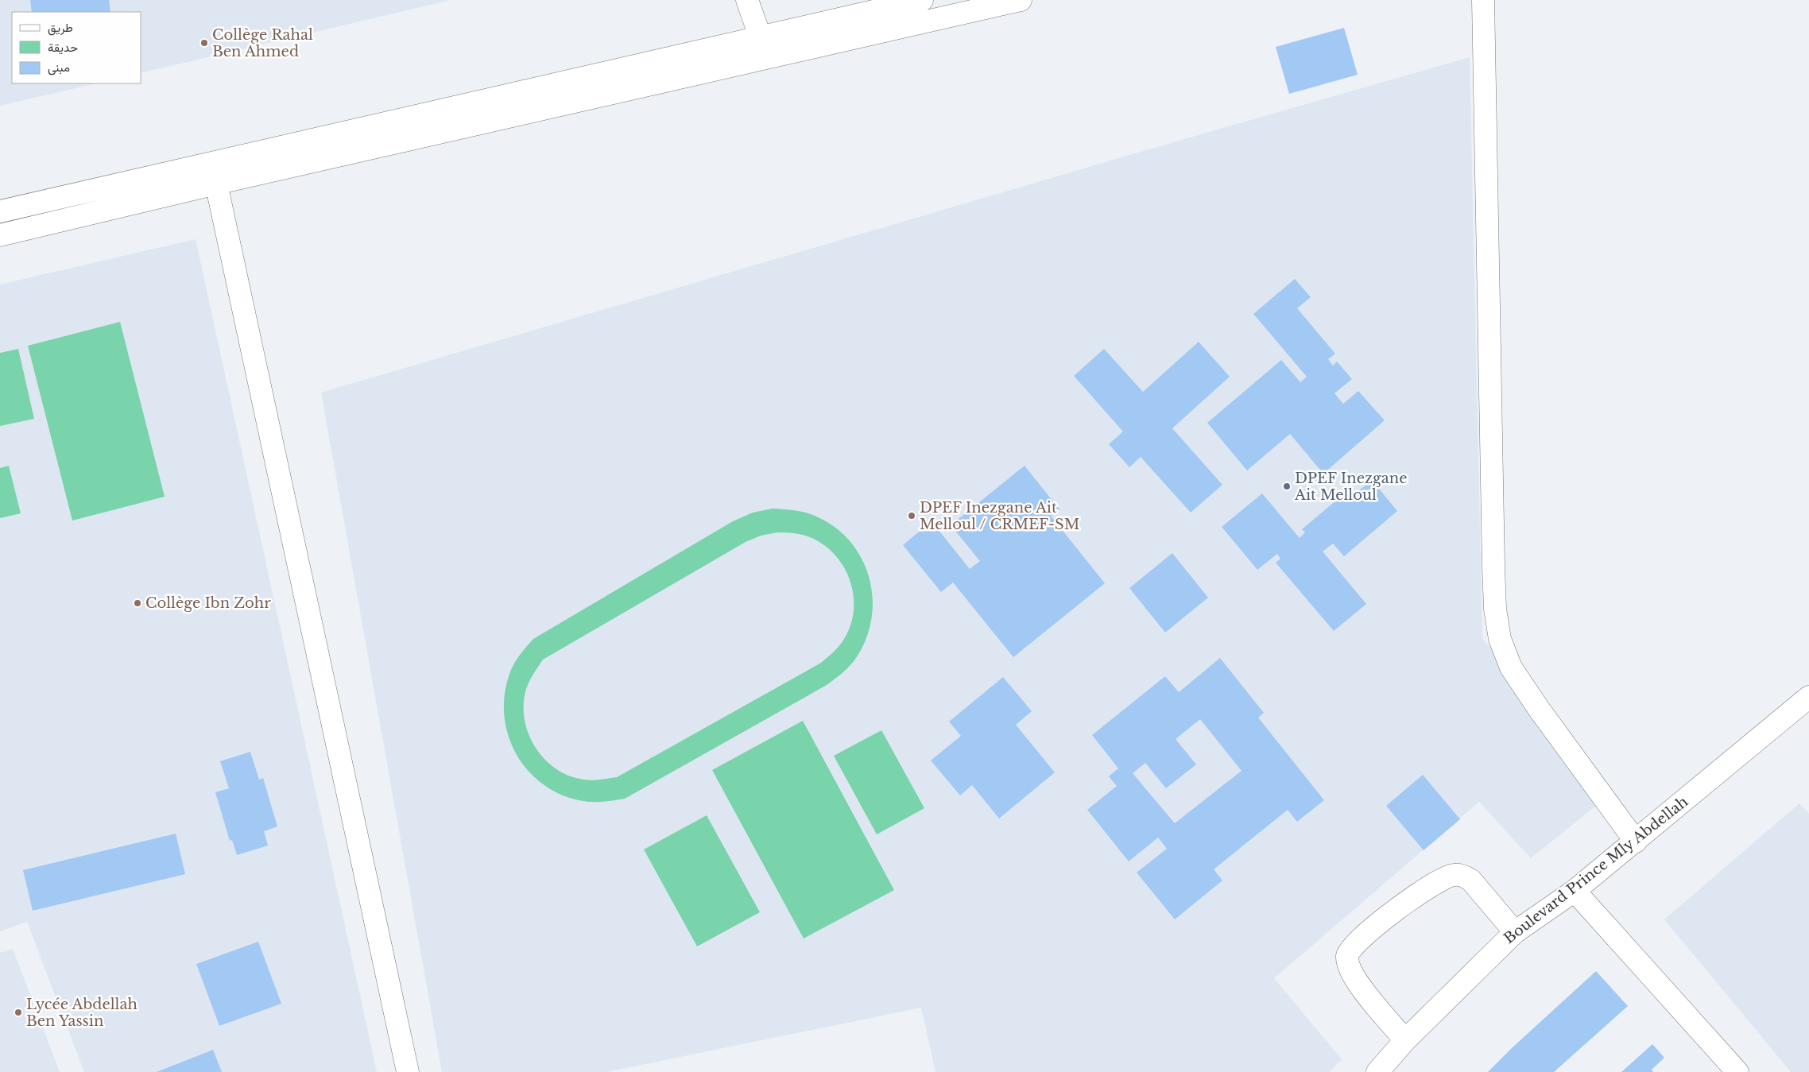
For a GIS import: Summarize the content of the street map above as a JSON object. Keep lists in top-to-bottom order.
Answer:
{
  "streets": {
    "street": ["Boulevard Prince Mly Abdellah"]
  },
  "places": [
    "Collège Rahal Ben Ahmed",
    "DPEF Inezgane Ait Melloul",
    "DPEF Inezgane Ait Melloul / CRMEF-SM",
    "Collège Ibn Zohr",
    "Lycée Abdellah Ben Yassin"
  ],
  "legend": ["طريق", "حديقة", "مبنى"]
}
